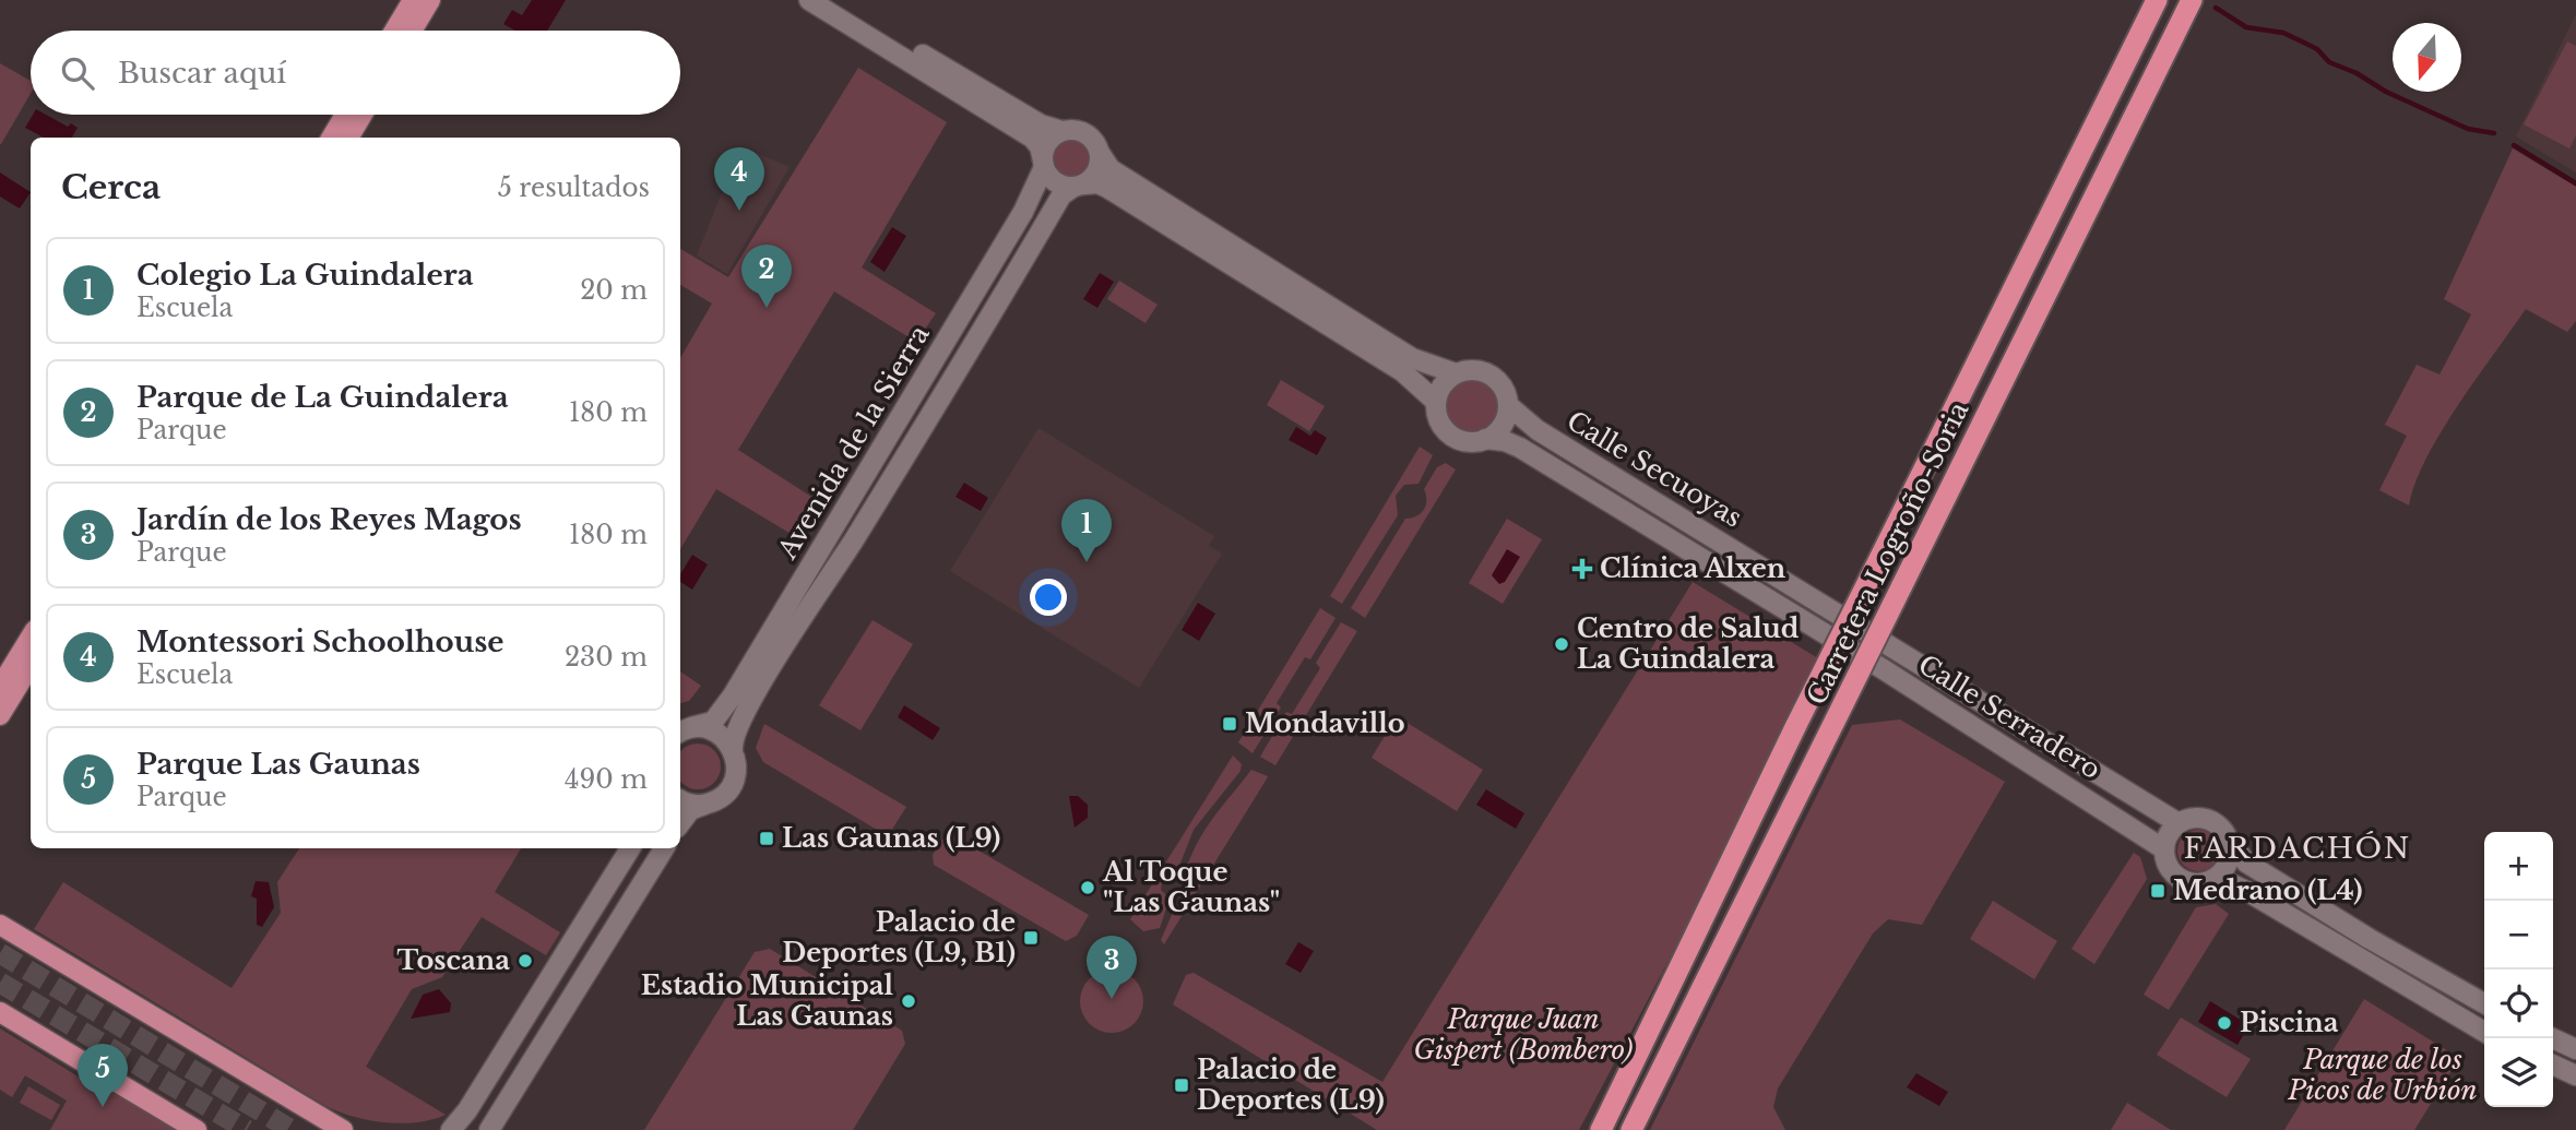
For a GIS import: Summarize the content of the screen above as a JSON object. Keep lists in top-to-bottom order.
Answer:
{
  "streets": {
    "highway": ["Carretera Logroño-Soria"],
    "main road": ["Avenida de la Sierra", "Calle Secuoyas", "Calle Serradero"]
  },
  "crossings": [
    ["Calle Secuoyas", "Calle Serradero"]
  ],
  "districts": ["FARDACHÓN"],
  "parks": ["Parque Juan Gispert (Bombero)", "Parque de los Picos de Urbión"],
  "places": {
    "health": ["Clínica Alxen"],
    "other": [
      "Centro de Salud La Guindalera",
      "Al Toque \"Las Gaunas\"",
      "Toscana",
      "Estadio Municipal Las Gaunas",
      "Piscina"
    ],
    "transit": [
      "Mondavillo",
      "Las Gaunas (L9)",
      "Medrano (L4)",
      "Palacio de Deportes (L9, B1)",
      "Palacio de Deportes (L9)"
    ]
  },
  "north": "bottom",
  "page": {
    "search": "Buscar aquí",
    "heading": ["Cerca", "5 resultados"],
    "pins": [
      "4",
      "2",
      "1",
      "3",
      "5"
    ],
    "list": [
      {
        "mark": "1",
        "name": "Colegio La Guindalera",
        "note": "Escuela",
        "value": "20 m"
      },
      {
        "mark": "2",
        "name": "Parque de La Guindalera",
        "note": "Parque",
        "value": "180 m"
      },
      {
        "mark": "3",
        "name": "Jardín de los Reyes Magos",
        "note": "Parque",
        "value": "180 m"
      },
      {
        "mark": "4",
        "name": "Montessori Schoolhouse",
        "note": "Escuela",
        "value": "230 m"
      },
      {
        "mark": "5",
        "name": "Parque Las Gaunas",
        "note": "Parque",
        "value": "490 m"
      }
    ],
    "map_buttons": ["+", "−"]
  }
}
